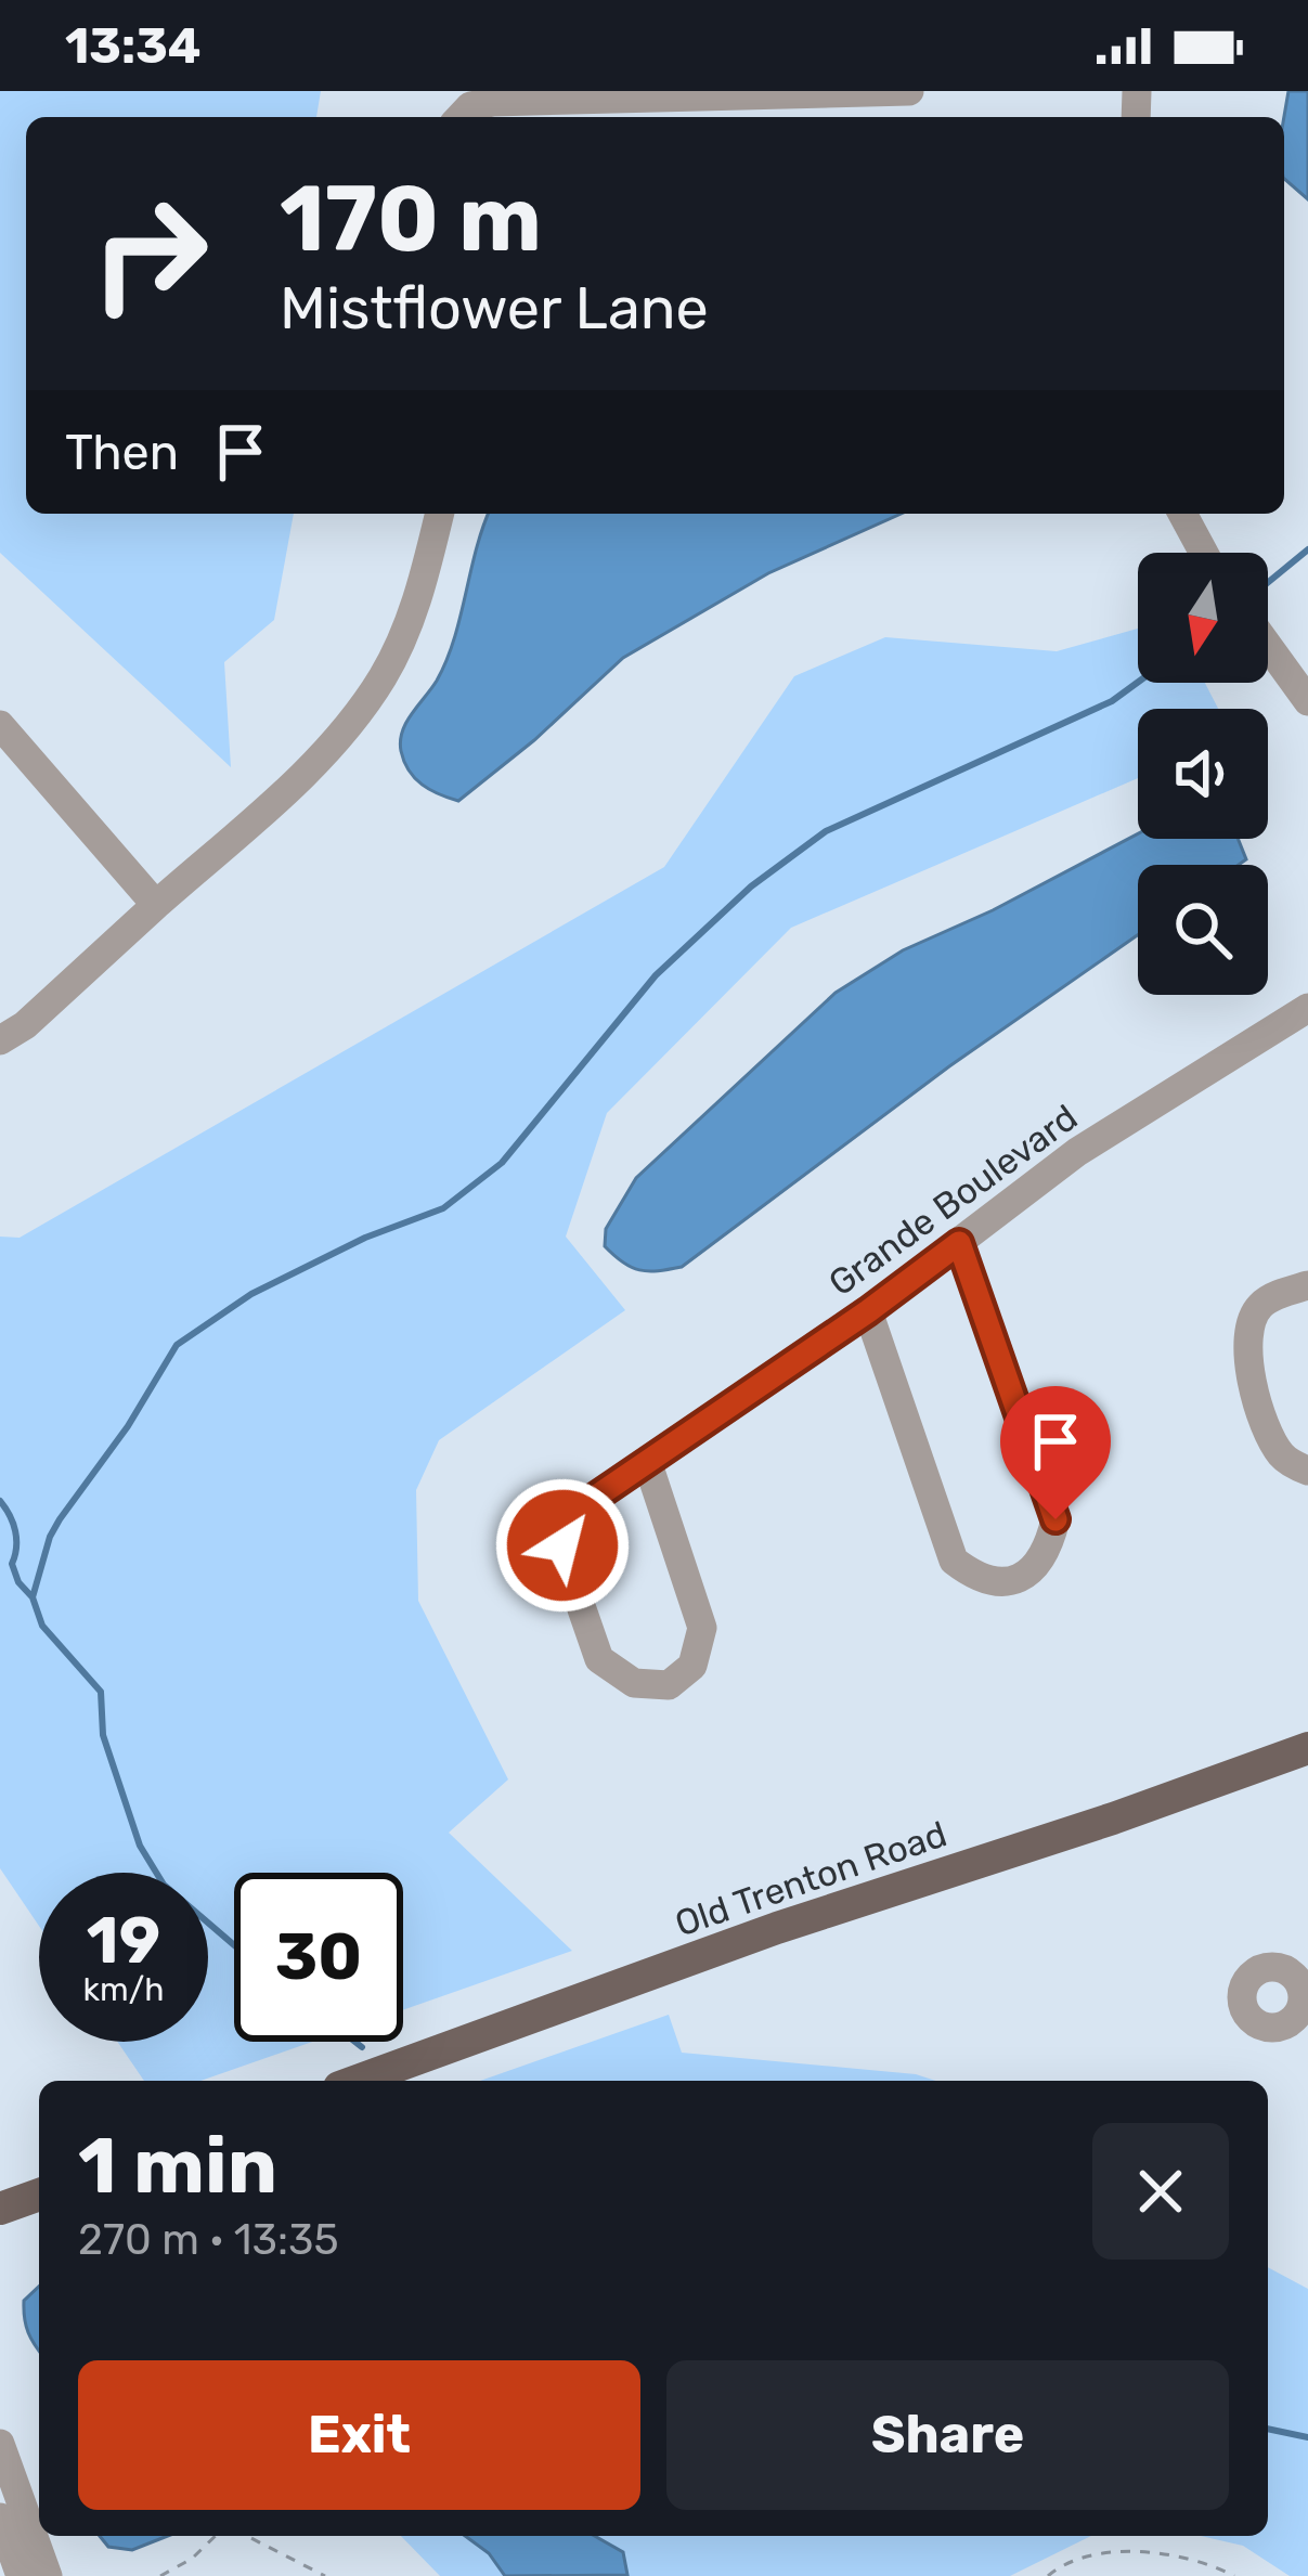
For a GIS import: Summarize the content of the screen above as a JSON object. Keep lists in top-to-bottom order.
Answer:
{
  "streets": {
    "main road": ["Old Trenton Road"],
    "street": ["Grande Boulevard"]
  },
  "north": "bottom",
  "page": {
    "status": "13:34",
    "turn": ["170 m", "Mistflower Lane"],
    "then": "Then",
    "speed": "19 km/h",
    "limit": "30",
    "heading": ["1 min", "270 m · 13:35"],
    "buttons": ["Exit", "Share"]
  }
}
